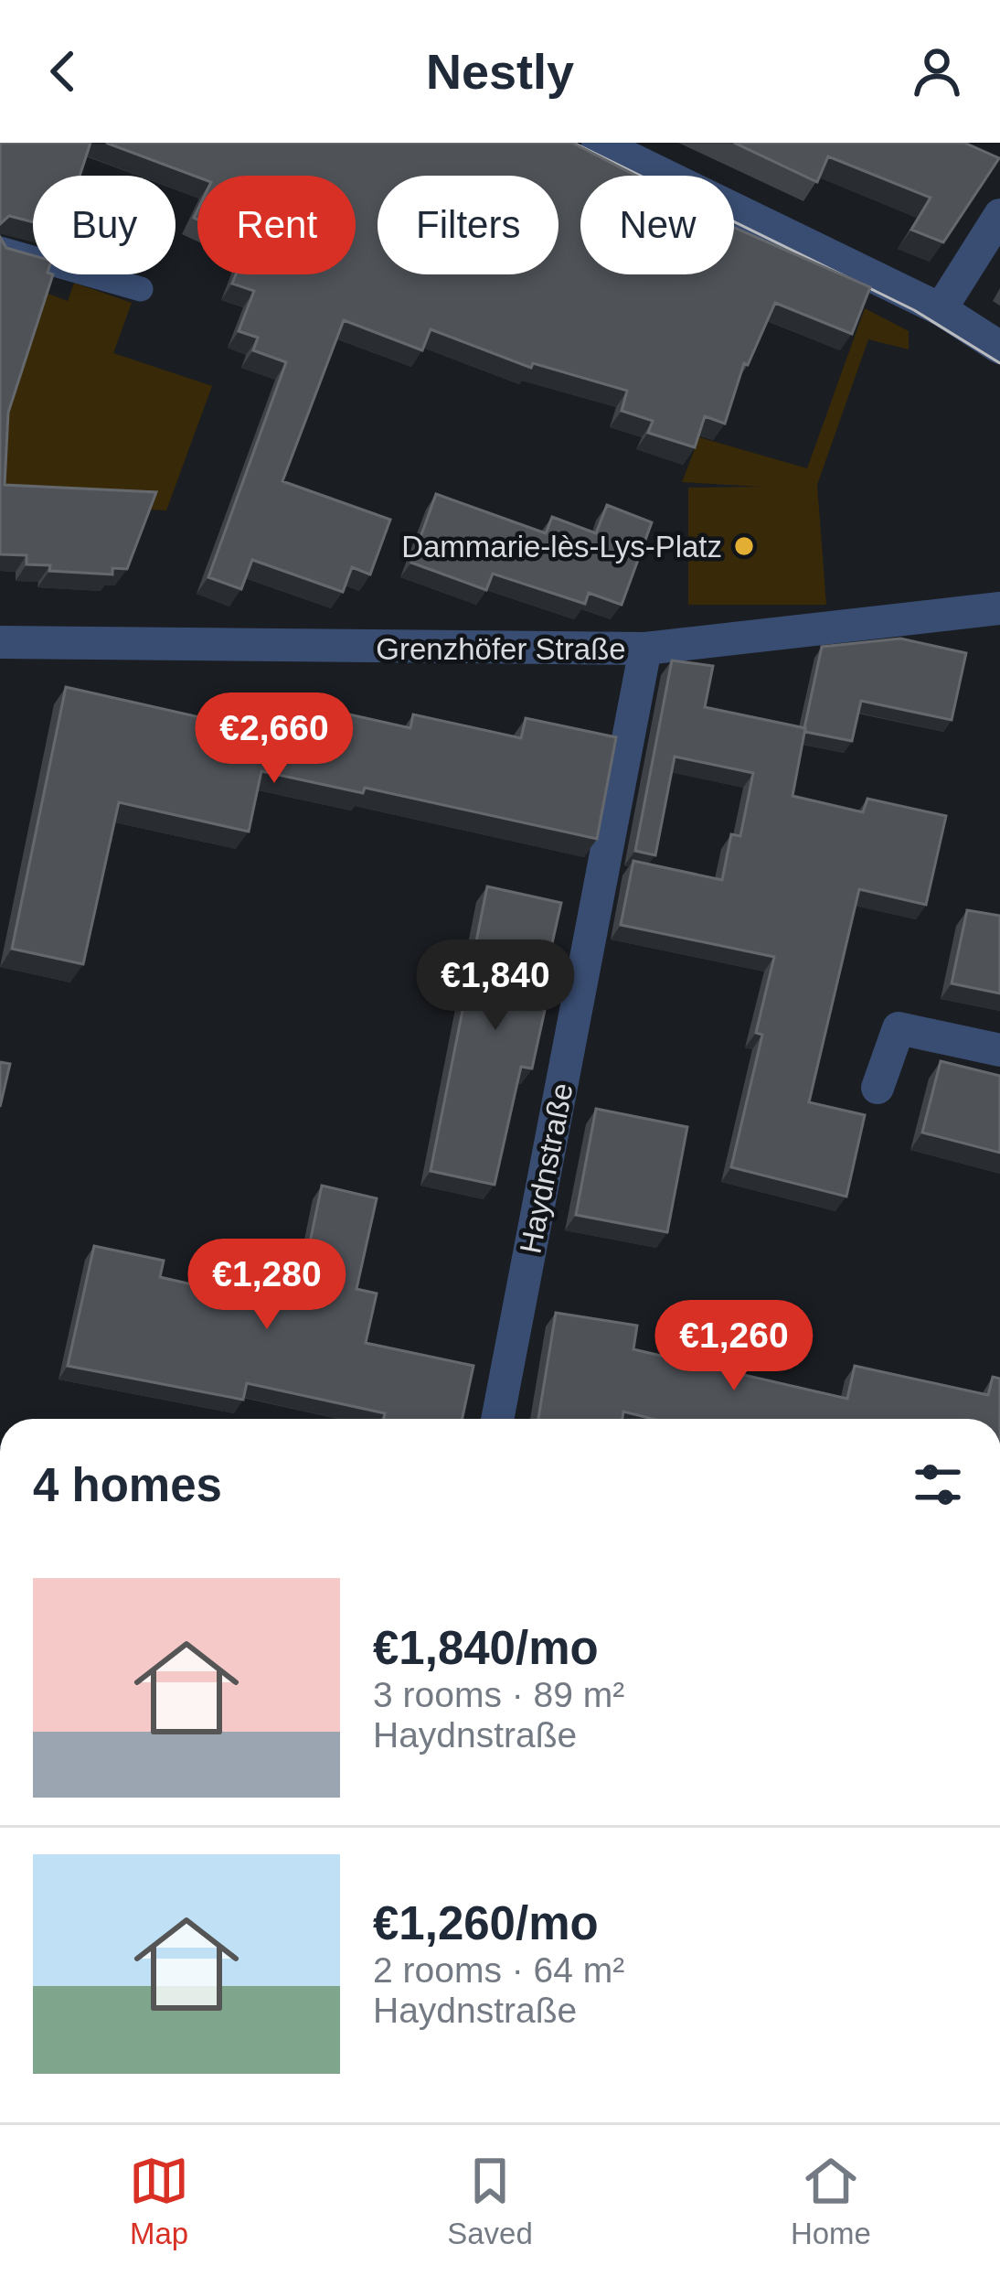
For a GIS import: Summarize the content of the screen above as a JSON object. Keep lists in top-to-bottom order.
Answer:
{
  "streets": {
    "street": ["Grenzhöfer Straße", "Haydnstraße"]
  },
  "crossings": [
    ["Grenzhöfer Straße", "Haydnstraße"]
  ],
  "places": ["Dammarie-lès-Lys-Platz"],
  "page": {
    "header": "Nestly",
    "chip": [
      "Buy",
      "Rent",
      "Filters",
      "New"
    ],
    "price": [
      "€2,660",
      "€1,840",
      "€1,280",
      "€1,260"
    ],
    "heading": "4 homes",
    "list": [
      {
        "name": "€1,840/mo",
        "note": "3 rooms · 89 m² · Haydnstraße"
      },
      {
        "name": "€1,260/mo",
        "note": "2 rooms · 64 m² · Haydnstraße"
      }
    ],
    "tabs": ["Map", "Saved", "Home"]
  }
}
